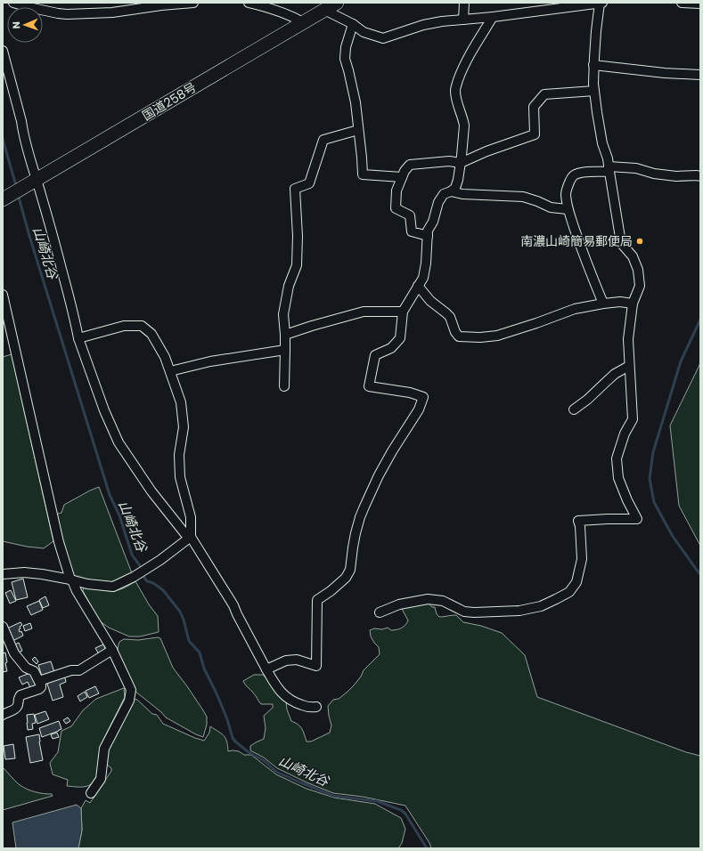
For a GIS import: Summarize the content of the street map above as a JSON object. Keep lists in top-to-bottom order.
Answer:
{
  "streets": {
    "highway": ["国道258号"]
  },
  "water": ["山崎北谷"],
  "places": ["南濃山崎簡易郵便局"],
  "north": "left"
}
